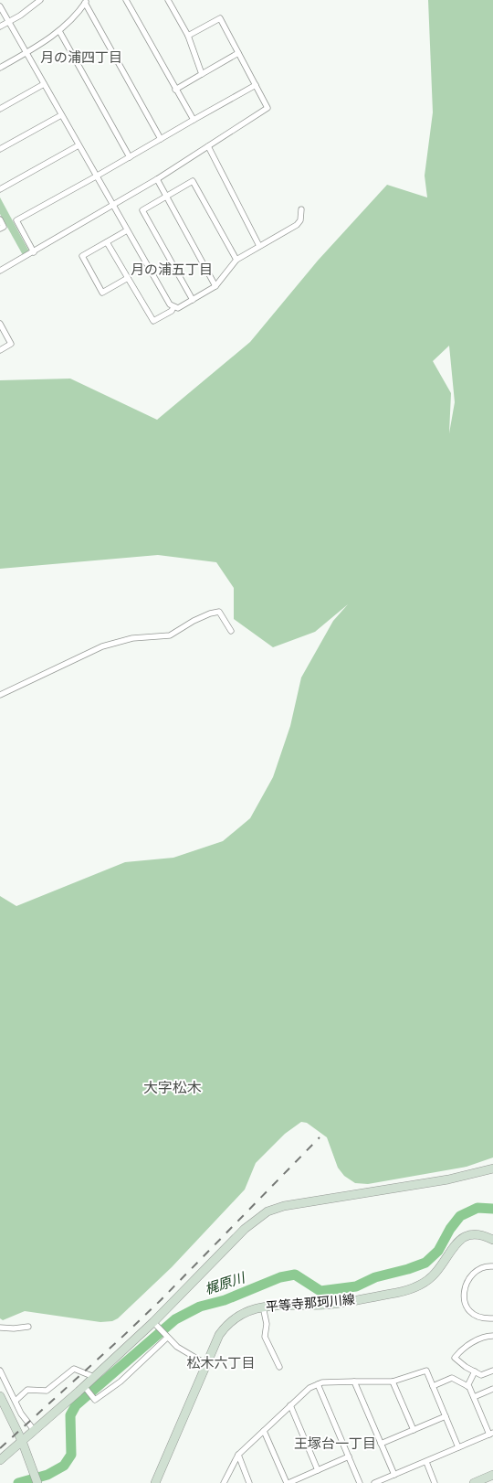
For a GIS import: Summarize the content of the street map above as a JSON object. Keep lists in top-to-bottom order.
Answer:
{
  "streets": {
    "street": ["平等寺那珂川線"]
  },
  "districts": [
    "月の浦四丁目",
    "月の浦五丁目",
    "大字松木",
    "松木六丁目",
    "王塚台一丁目"
  ],
  "water": ["梶原川"]
}
